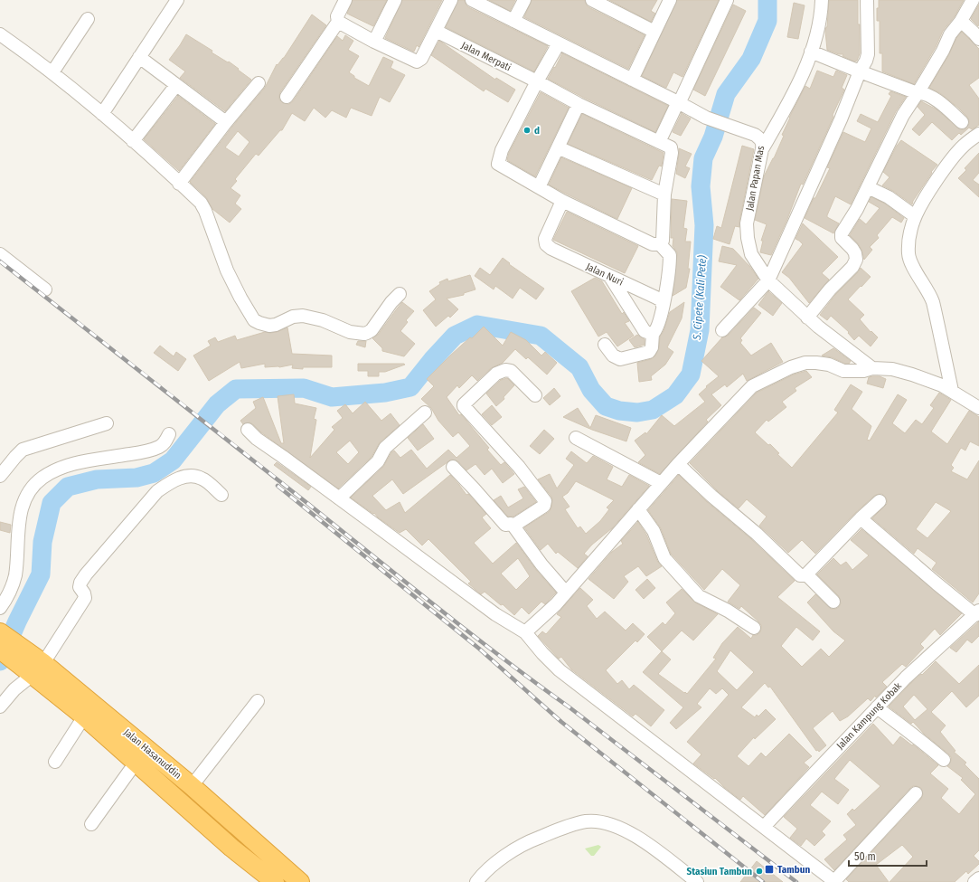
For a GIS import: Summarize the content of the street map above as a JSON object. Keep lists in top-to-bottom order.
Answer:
{
  "streets": {
    "highway": ["Jalan Hasanuddin"],
    "street": [
      "Jalan Merpati",
      "Jalan Papan Mas",
      "Jalan Nuri",
      "Jalan Kampung Kobak"
    ]
  },
  "water": ["S. Cipete (Kali Pete)"],
  "places": {
    "other": ["d", "Stasiun Tambun"],
    "transit": ["Tambun"]
  },
  "scale_bar": "50 m"
}
